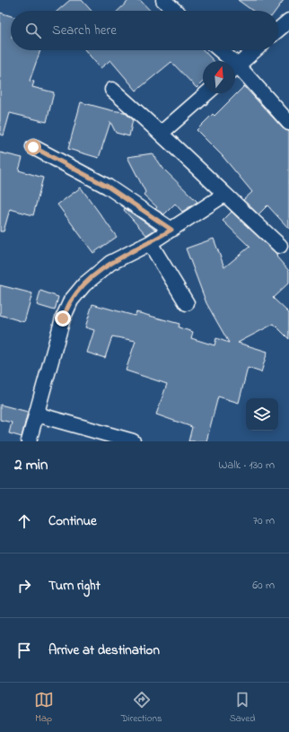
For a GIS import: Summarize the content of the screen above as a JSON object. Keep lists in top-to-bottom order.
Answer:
{
  "north": "top",
  "page": {
    "search": "Search here",
    "heading": ["2 min", "Walk · 130 m"],
    "list": [
      ["Continue", "70 m"],
      ["Turn right", "60 m"],
      "Arrive at destination"
    ],
    "nav": ["Map", "Directions", "Saved"]
  }
}
